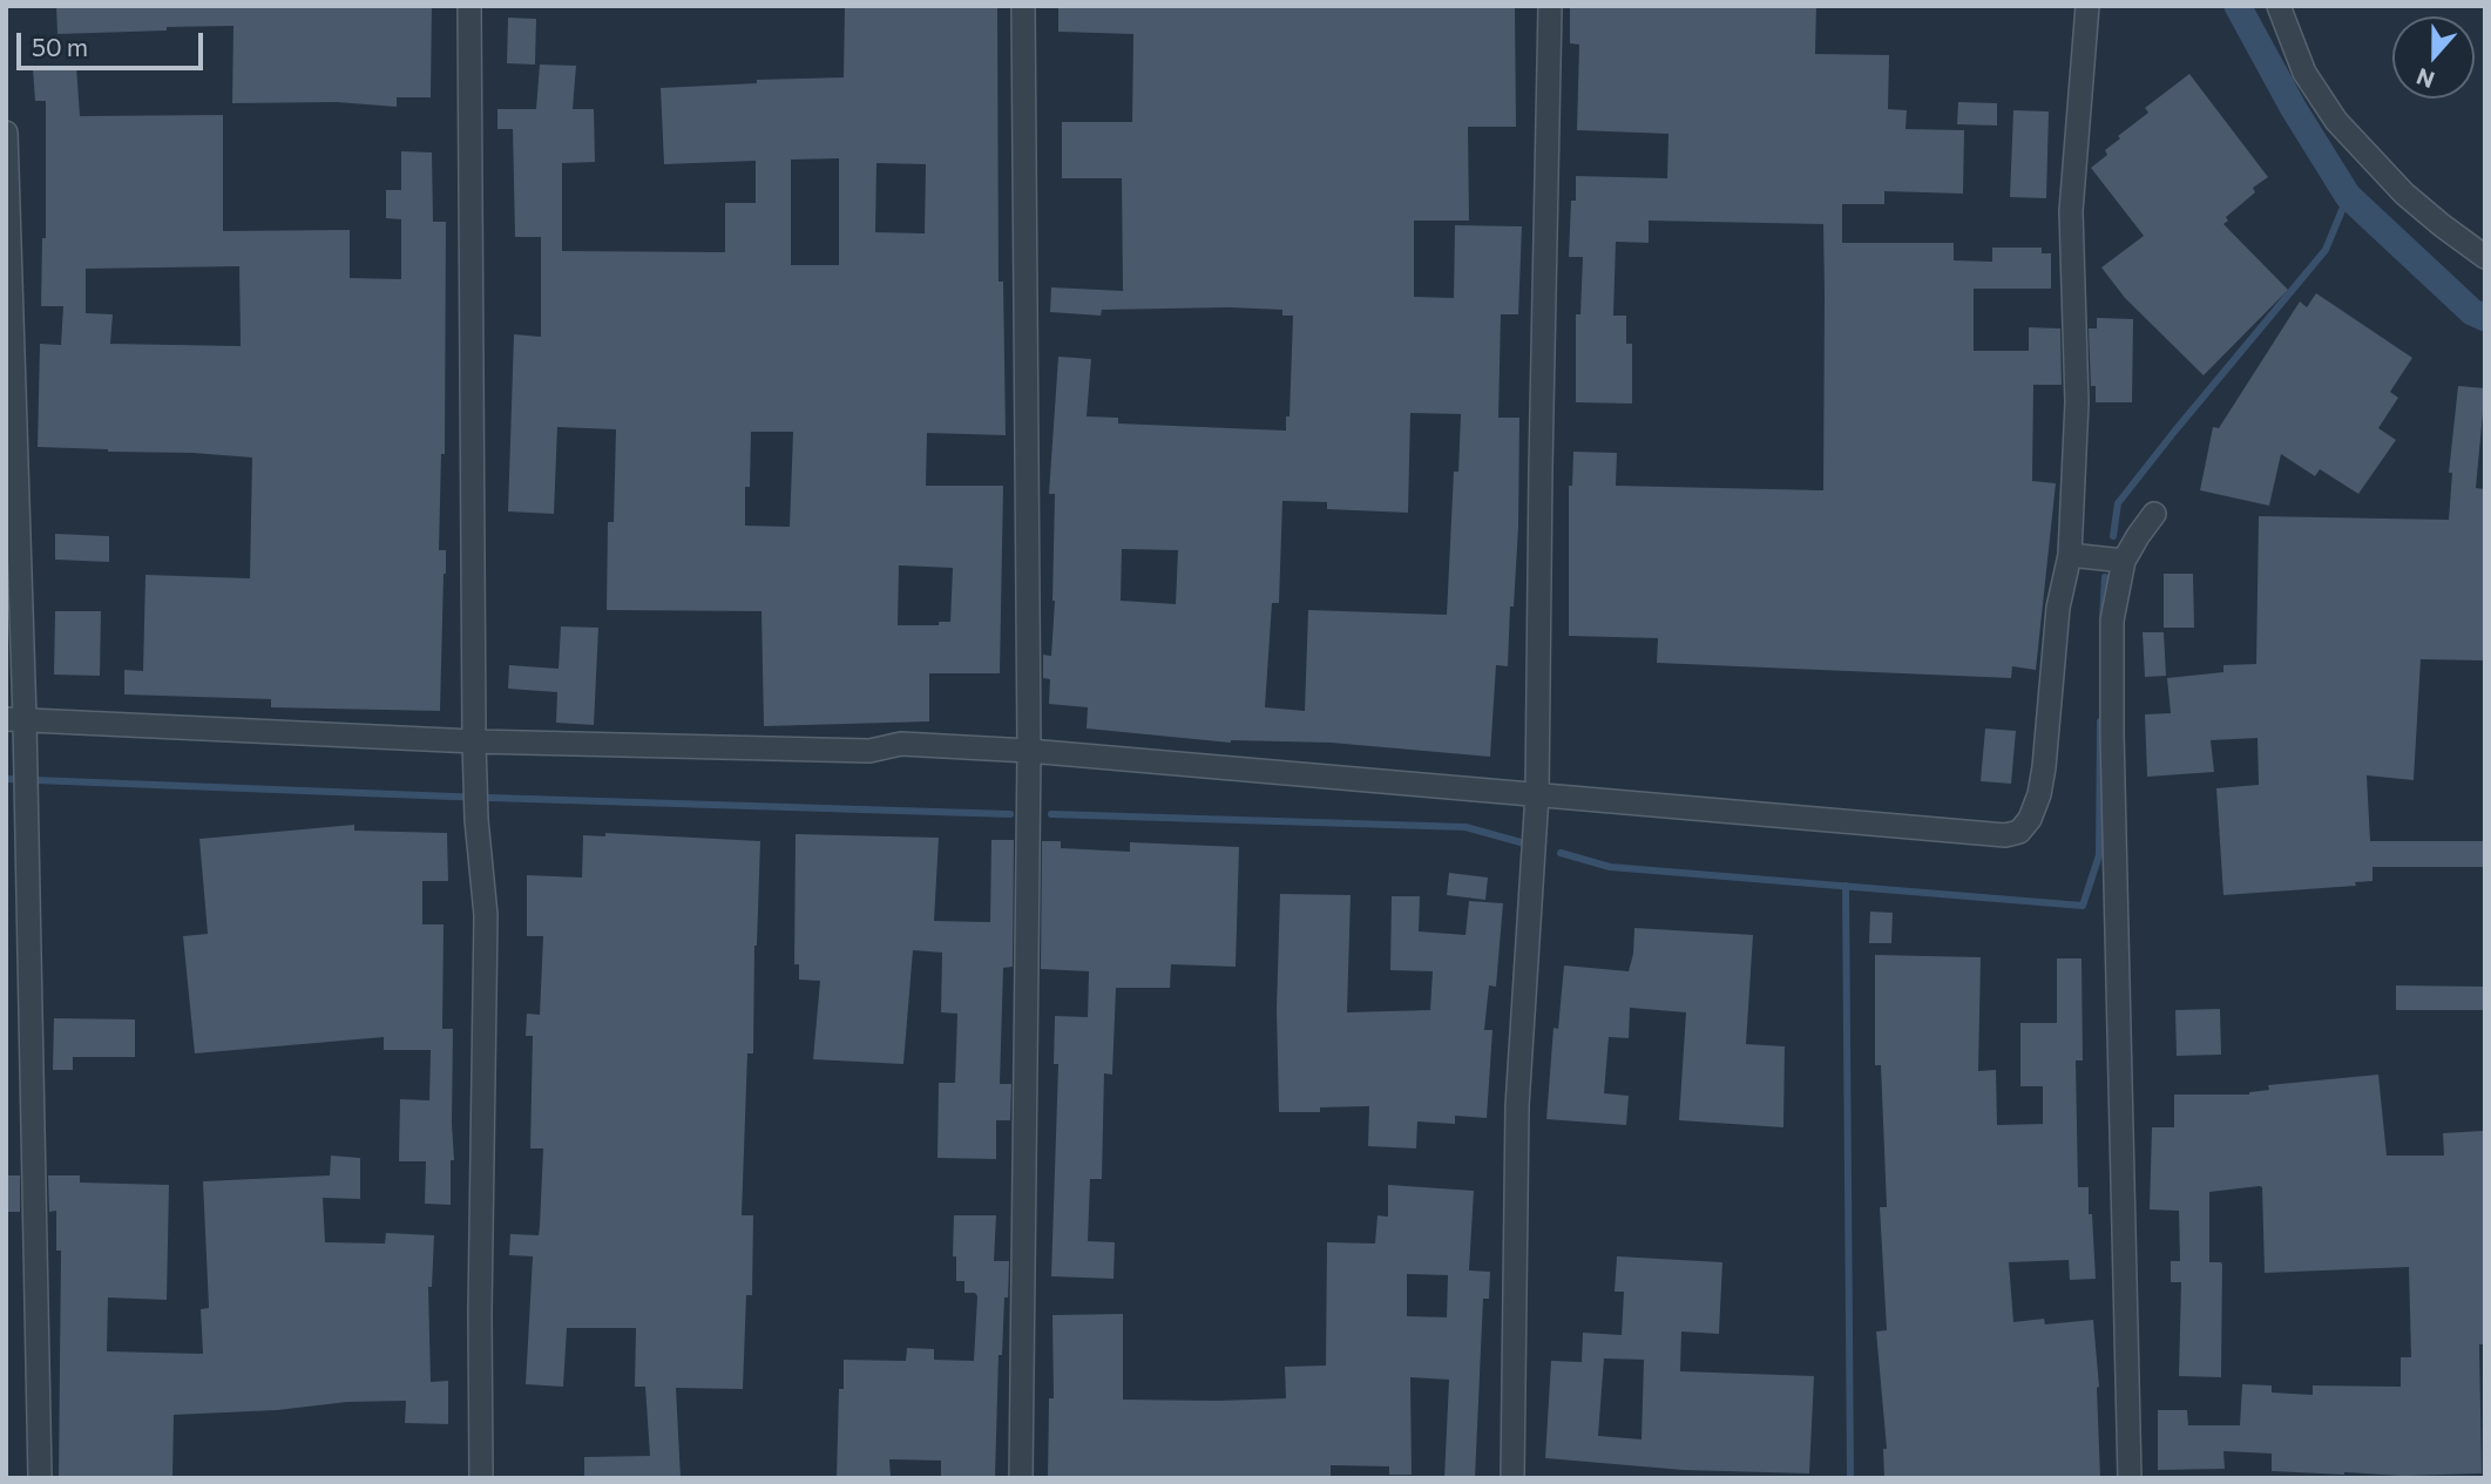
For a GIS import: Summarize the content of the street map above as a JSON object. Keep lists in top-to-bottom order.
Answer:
{
  "scale_bar": "50 m",
  "north": "bottom"
}
